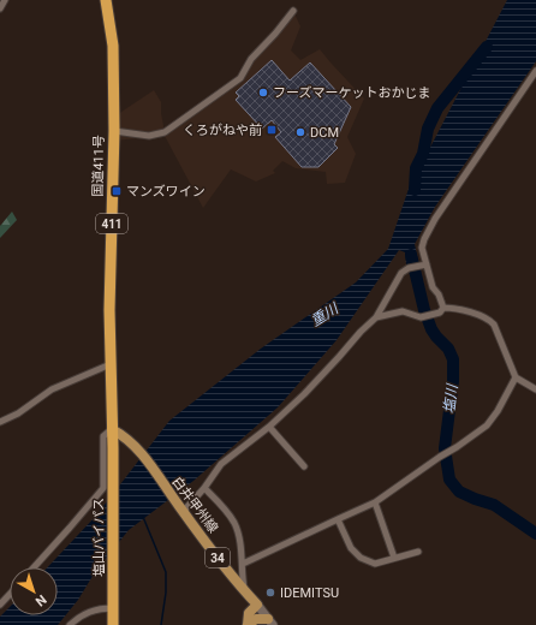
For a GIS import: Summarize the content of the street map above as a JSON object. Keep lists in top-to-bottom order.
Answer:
{
  "streets": {
    "highway": ["国道411号", "411", "塩山バイパス"],
    "main road": ["白井甲州線", "34"]
  },
  "crossings": [
    ["国道411号", "白井甲州線"],
    ["国道411号", "塩山バイパス"]
  ],
  "water": ["重川", "塩川"],
  "places": {
    "other": ["フーズマーケットおかじま", "DCM", "IDEMITSU"],
    "transit": ["くろがねや前", "マンズワイン"]
  },
  "north": "bottom right"
}
